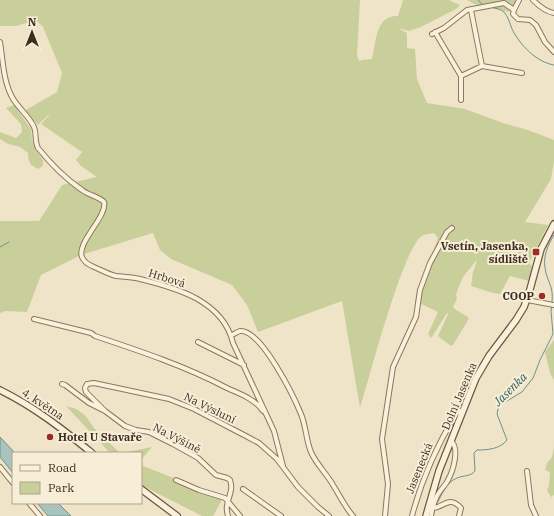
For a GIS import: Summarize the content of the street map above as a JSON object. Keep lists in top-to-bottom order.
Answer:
{
  "streets": {
    "street": [
      "Hrbová",
      "Dolní Jasenka",
      "4. května",
      "Na Výsluní",
      "Na Výšině",
      "Jasenecká"
    ]
  },
  "crossings": [
    ["Hrbová", "Na Výsluní"],
    ["Dolní Jasenka", "Jasenecká"],
    ["Na Výsluní", "Na Výšině"]
  ],
  "water": ["Jasenka"],
  "places": {
    "transit": ["Vsetín, Jasenka, sídliště"],
    "other": ["COOP", "Hotel U Stavaře"]
  },
  "legend": ["Road", "Park"],
  "north": "top"
}
